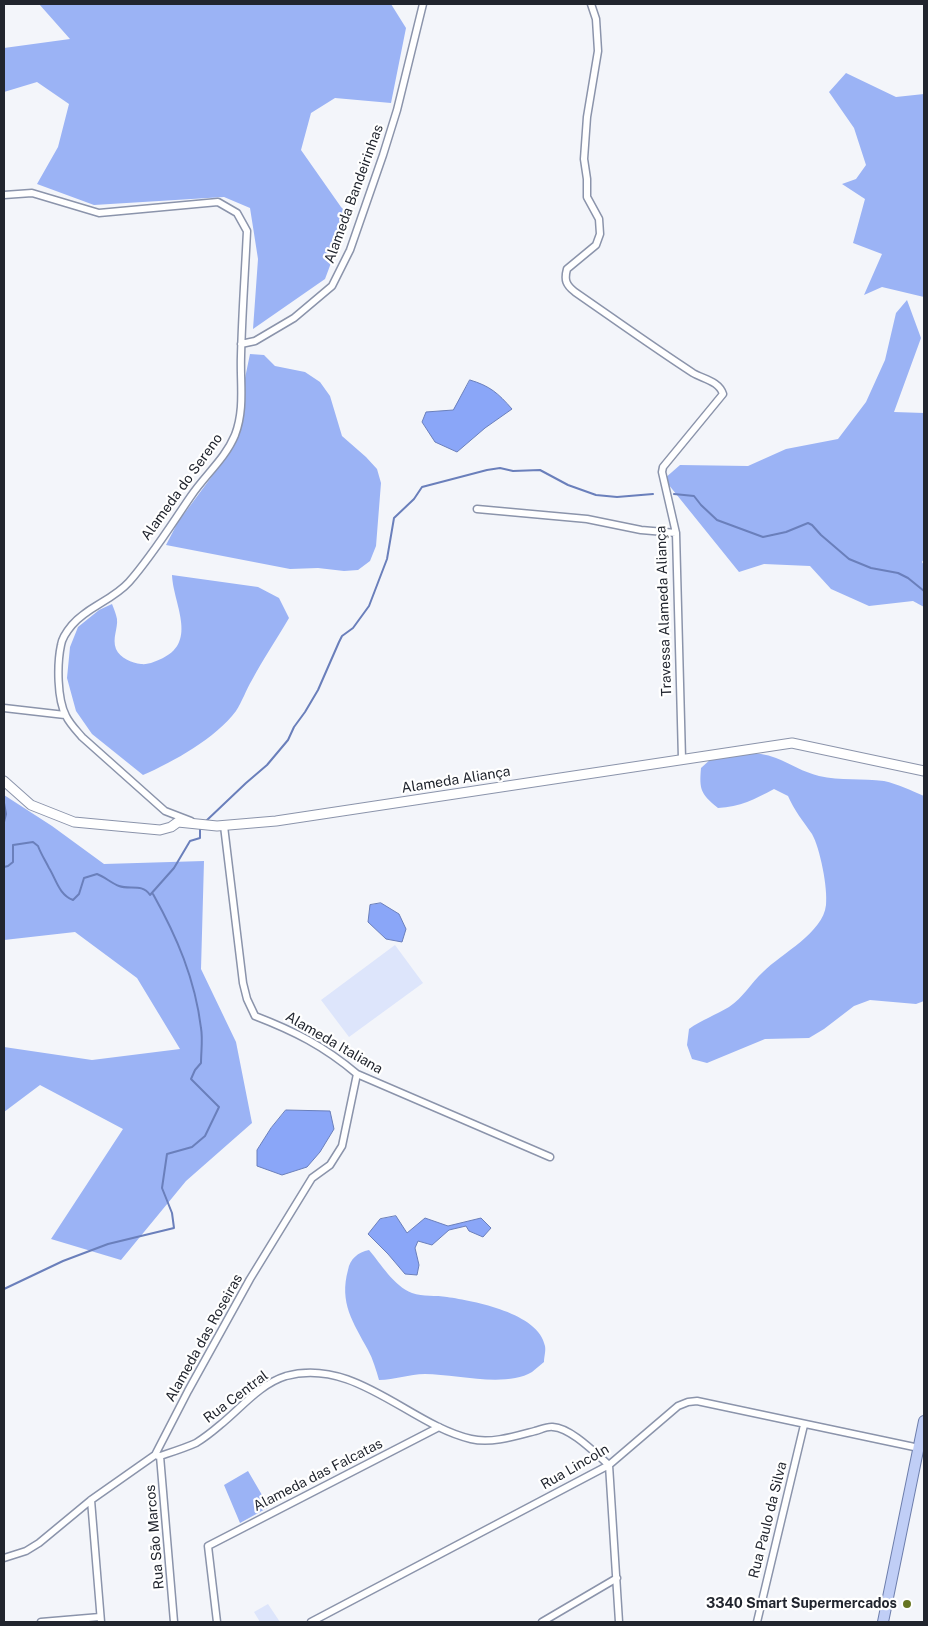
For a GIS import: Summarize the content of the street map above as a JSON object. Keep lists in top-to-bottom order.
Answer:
{
  "streets": {
    "street": [
      "Alameda Bandeirinhas",
      "Alameda do Sereno",
      "Travessa Alameda Aliança",
      "Alameda Aliança",
      "Alameda Italiana",
      "Alameda das Roseiras",
      "Rua Central",
      "Rua Lincoln",
      "Alameda das Falcatas",
      "Rua Paulo da Silva",
      "Rua São Marcos"
    ]
  },
  "crossings": [
    ["Alameda Bandeirinhas", "Alameda do Sereno"],
    ["Alameda do Sereno", "Alameda Aliança"],
    ["Travessa Alameda Aliança", "Alameda Aliança"],
    ["Alameda Aliança", "Alameda Italiana"],
    ["Alameda Italiana", "Alameda das Roseiras"],
    ["Alameda das Roseiras", "Rua Central"],
    ["Alameda das Roseiras", "Rua São Marcos"],
    ["Rua Central", "Rua Lincoln"],
    ["Rua Central", "Alameda das Falcatas"],
    ["Rua Central", "Rua São Marcos"],
    ["Rua Lincoln", "Rua Paulo da Silva"]
  ],
  "places": ["3340 Smart Supermercados"]
}
